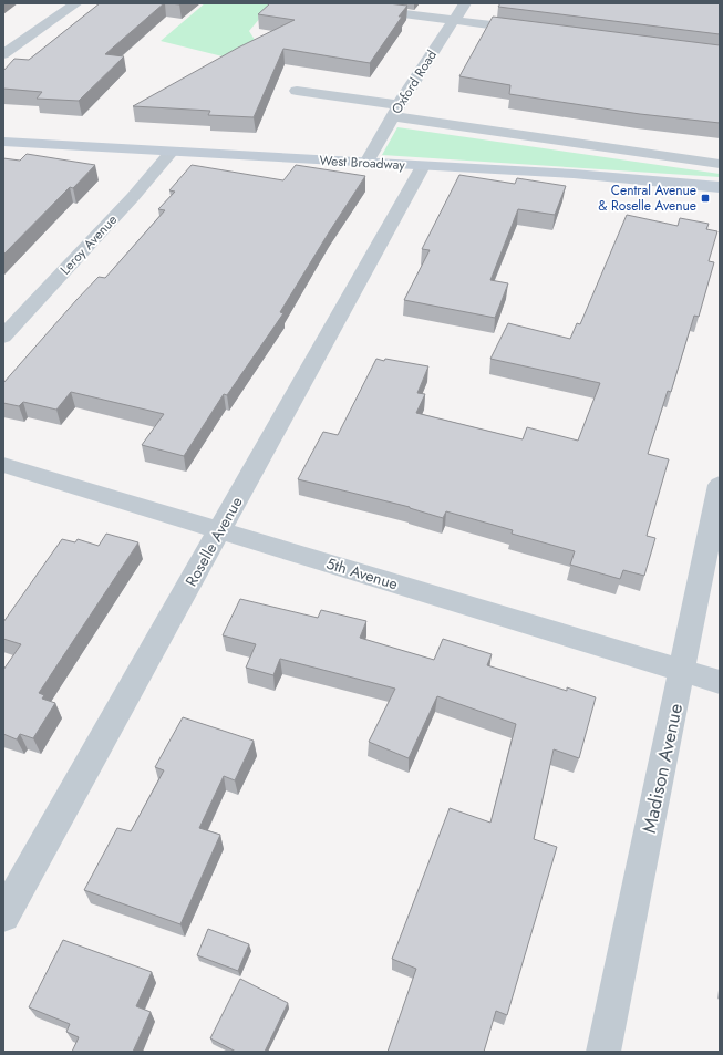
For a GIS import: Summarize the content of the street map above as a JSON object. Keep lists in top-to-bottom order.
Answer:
{
  "streets": {
    "main road": ["West Broadway"],
    "street": [
      "Oxford Road",
      "Leroy Avenue",
      "Roselle Avenue",
      "5th Avenue",
      "Madison Avenue"
    ]
  },
  "crossings": [
    ["Oxford Road", "West Broadway"],
    ["West Broadway", "Leroy Avenue"],
    ["West Broadway", "Roselle Avenue"],
    ["Roselle Avenue", "5th Avenue"],
    ["5th Avenue", "Madison Avenue"]
  ],
  "places": {
    "transit": ["Central Avenue & Roselle Avenue"]
  }
}
